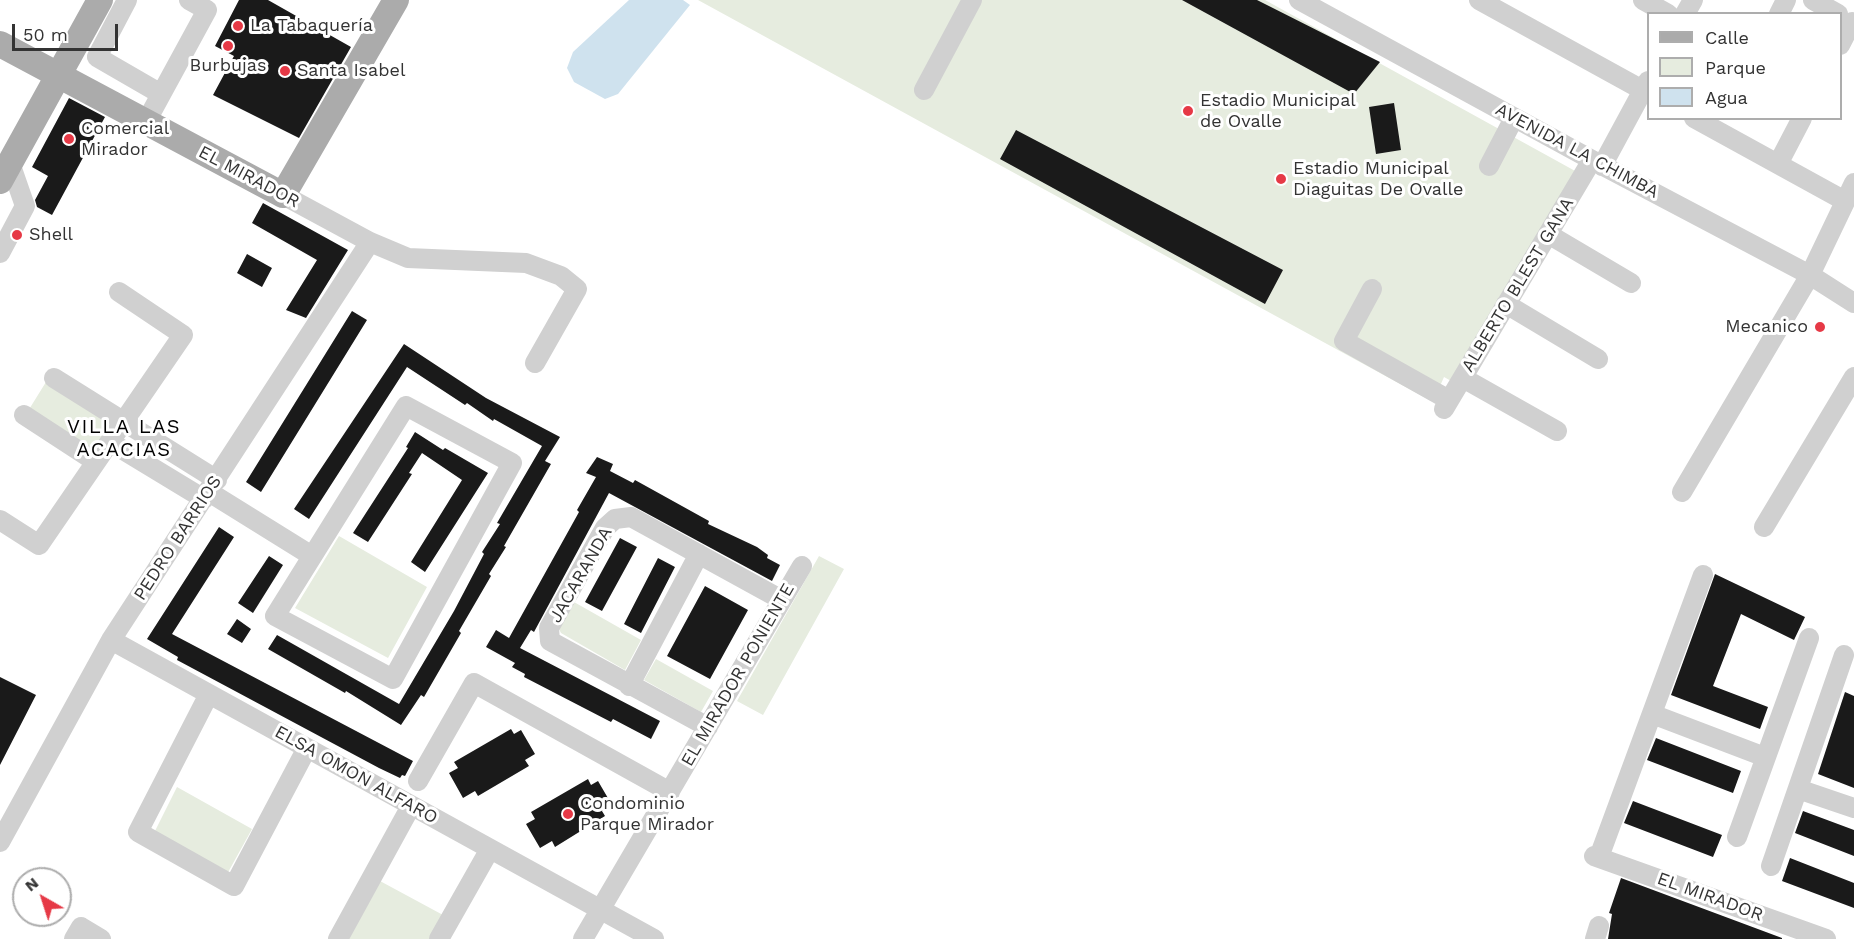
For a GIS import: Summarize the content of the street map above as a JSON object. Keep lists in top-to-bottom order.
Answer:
{
  "streets": {
    "main road": ["EL MIRADOR"],
    "street": [
      "AVENIDA LA CHIMBA",
      "ALBERTO BLEST GANA",
      "PEDRO BARRIOS",
      "JACARANDA",
      "EL MIRADOR PONIENTE",
      "ELSA OMON ALFARO"
    ]
  },
  "crossings": [
    ["AVENIDA LA CHIMBA", "ALBERTO BLEST GANA"],
    ["EL MIRADOR", "PEDRO BARRIOS"],
    ["PEDRO BARRIOS", "ELSA OMON ALFARO"],
    ["JACARANDA", "EL MIRADOR PONIENTE"],
    ["EL MIRADOR PONIENTE", "ELSA OMON ALFARO"]
  ],
  "districts": ["VILLA LAS ACACIAS"],
  "places": [
    "La Tabaquería",
    "Burbujas",
    "Santa Isabel",
    "Estadio Municipal de Ovalle",
    "Comercial Mirador",
    "Estadio Municipal Diaguitas De Ovalle",
    "Shell",
    "Mecanico",
    "Condominio Parque Mirador"
  ],
  "legend": ["Calle", "Parque", "Agua"],
  "scale_bar": "50 m",
  "north": "top left"
}
